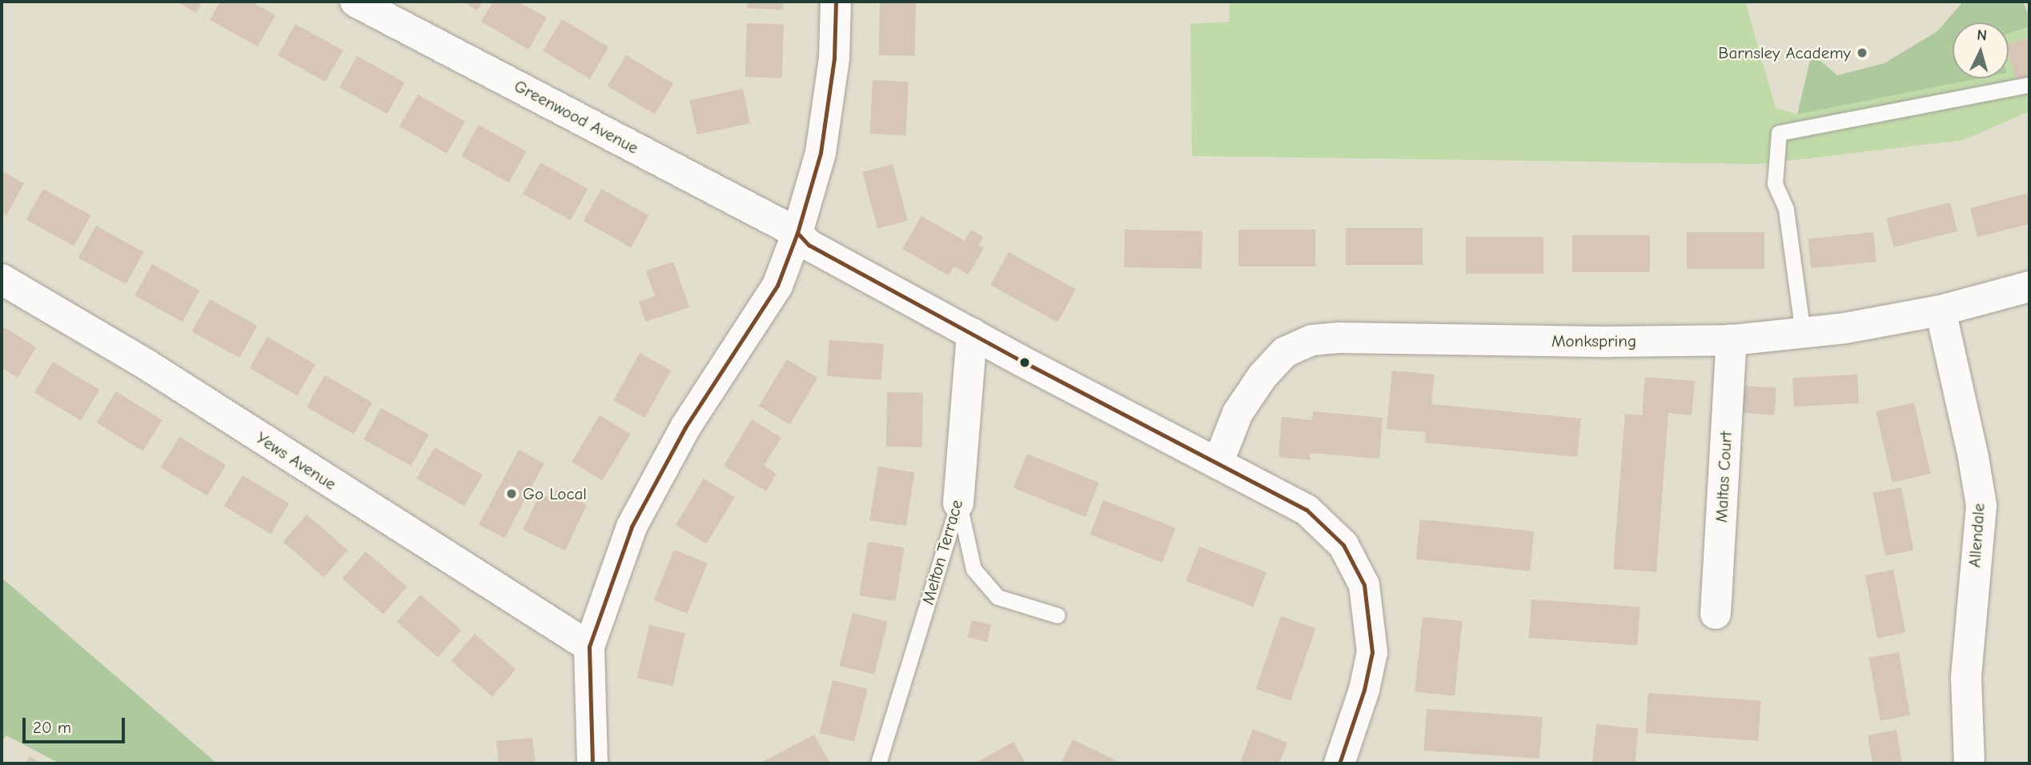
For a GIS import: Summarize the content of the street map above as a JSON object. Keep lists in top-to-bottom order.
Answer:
{
  "streets": {
    "street": [
      "Greenwood Avenue",
      "Monkspring",
      "Yews Avenue",
      "Maltas Court",
      "Allendale",
      "Melton Terrace"
    ]
  },
  "crossings": [
    ["Greenwood Avenue", "Monkspring"],
    ["Greenwood Avenue", "Melton Terrace"],
    ["Monkspring", "Maltas Court"],
    ["Monkspring", "Allendale"]
  ],
  "places": ["Barnsley Academy", "Go Local"],
  "scale_bar": "20 m",
  "north": "top"
}
